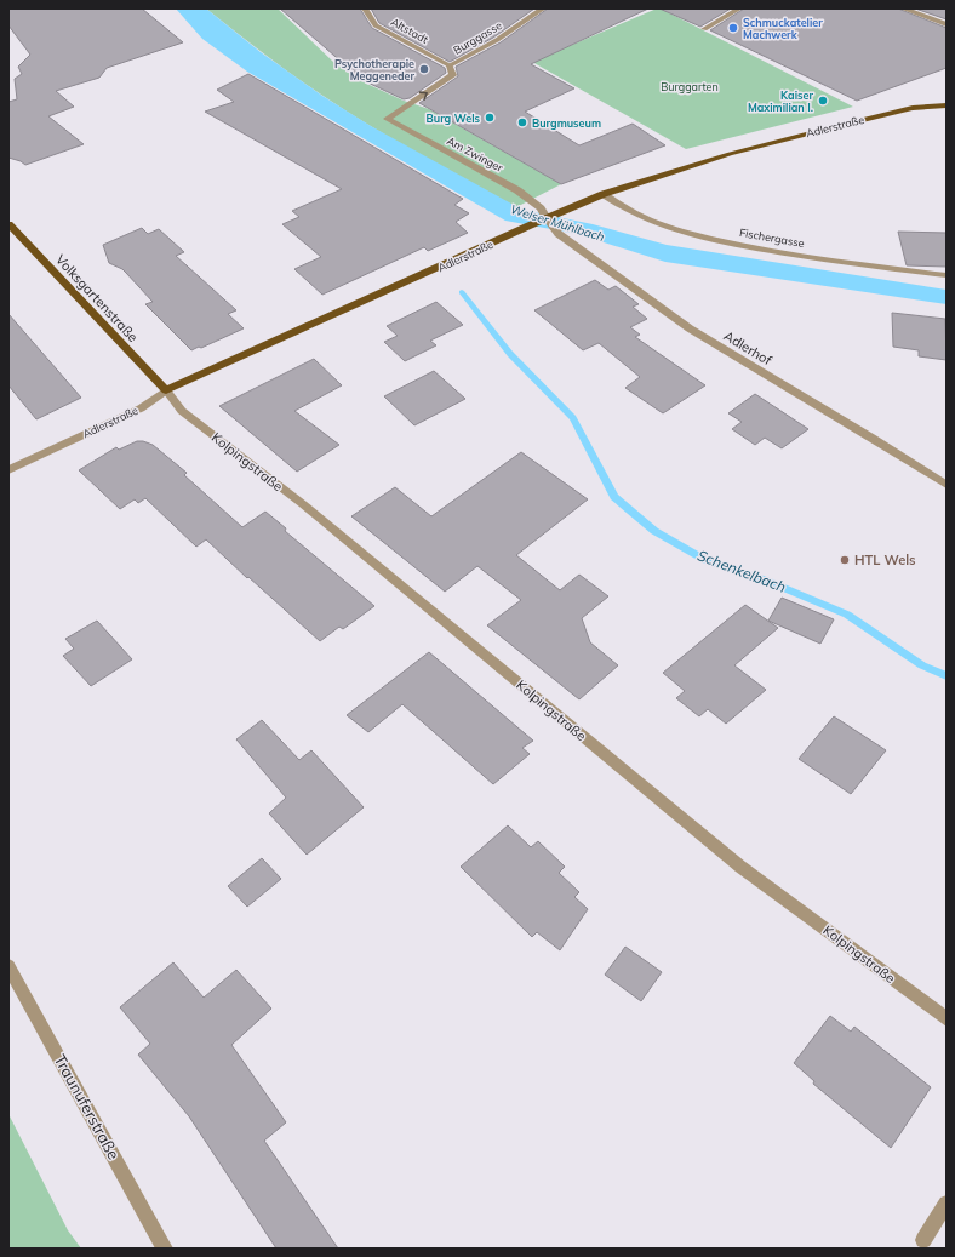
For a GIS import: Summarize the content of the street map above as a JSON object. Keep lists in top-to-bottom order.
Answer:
{
  "streets": {
    "main road": ["Adlerstraße", "Volksgartenstraße"],
    "street": [
      "Altstadt",
      "Burggasse",
      "Am Zwinger",
      "Fischergasse",
      "Adlerhof",
      "Kolpingstraße",
      "Traunuferstraße"
    ]
  },
  "crossings": [
    ["Altstadt", "Burggasse"],
    ["Burggasse", "Am Zwinger"],
    ["Adlerstraße", "Am Zwinger"],
    ["Adlerstraße", "Fischergasse"],
    ["Adlerstraße", "Volksgartenstraße"],
    ["Adlerstraße", "Adlerhof"],
    ["Adlerstraße", "Kolpingstraße"],
    ["Am Zwinger", "Adlerhof"],
    ["Volksgartenstraße", "Kolpingstraße"]
  ],
  "one_way": ["Burggasse"],
  "water": ["Welser Mühlbach", "Schenkelbach"],
  "parks": ["Burggarten"],
  "places": [
    "Schmuckatelier Machwerk",
    "Psychotherapie Meggeneder",
    "Kaiser Maximilian I.",
    "Burg Wels",
    "Burgmuseum",
    "HTL Wels"
  ]
}
